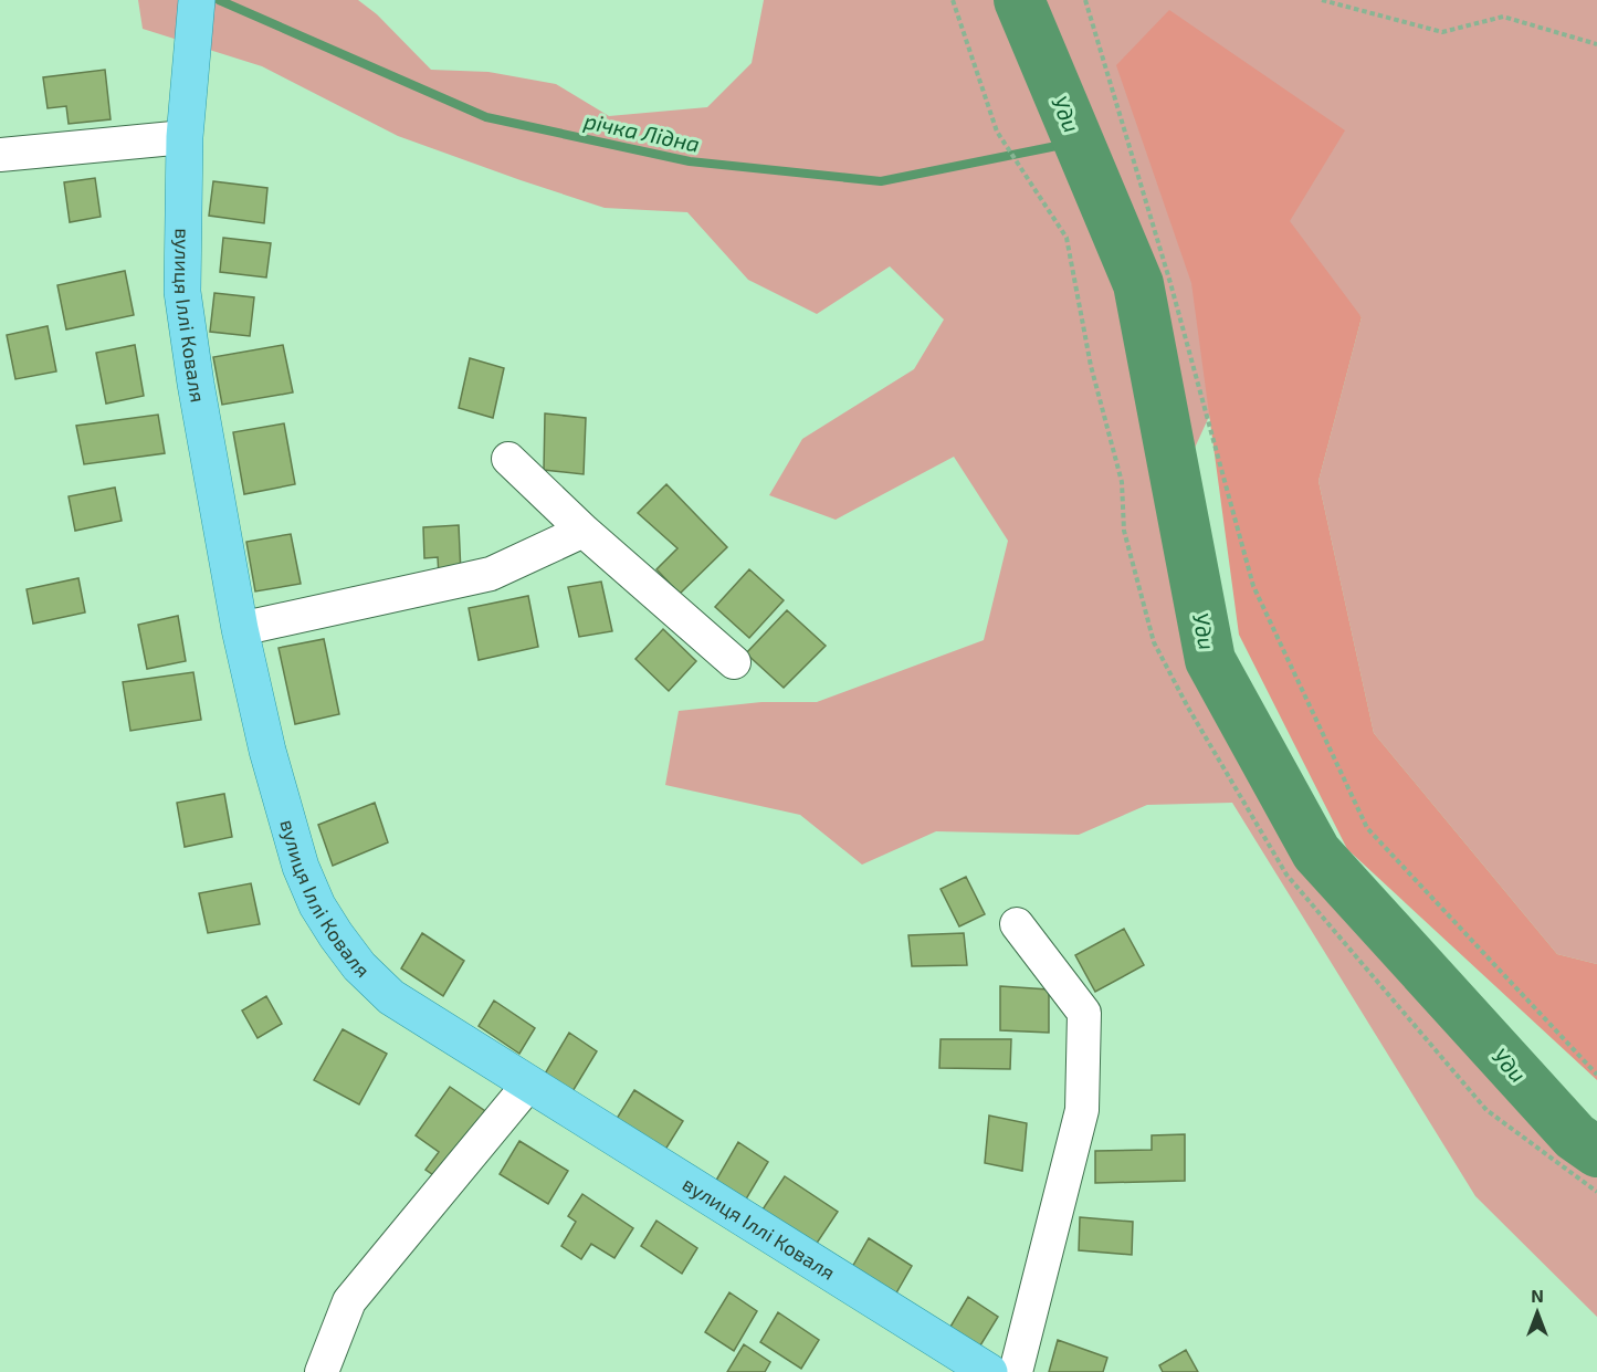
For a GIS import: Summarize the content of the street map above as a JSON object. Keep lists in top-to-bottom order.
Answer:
{
  "streets": {
    "main road": ["вулиця Іллі Коваля"]
  },
  "water": ["Уди", "річка Лідна"],
  "north": "top"
}
